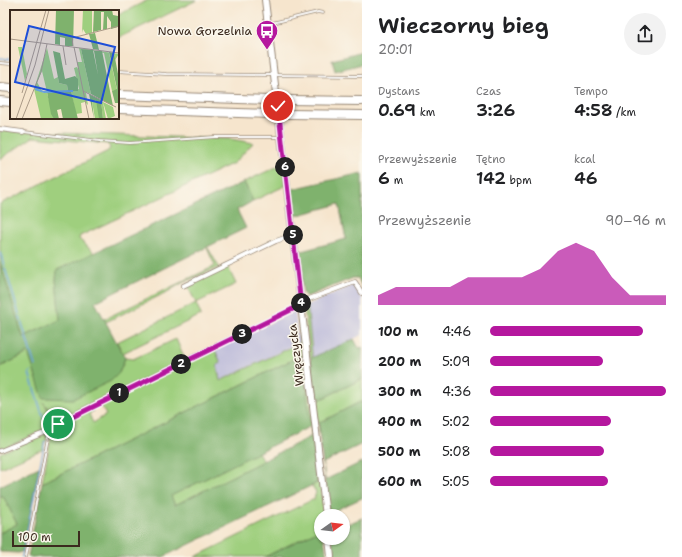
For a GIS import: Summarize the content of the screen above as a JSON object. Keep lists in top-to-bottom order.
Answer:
{
  "streets": {
    "main road": ["Wręczycka"]
  },
  "places": {
    "bus stop": ["Nowa Gorzelnia"]
  },
  "scale_bar": "100 m",
  "north": "right",
  "page": {
    "heading": ["Wieczorny bieg", "20:01"],
    "stats": [
      ["Dystans", "0.69 km"],
      ["Czas", "3:26"],
      ["Tempo", "4:58 /km"],
      ["Przewyższenie", "6 m"],
      ["Tętno", "142 bpm"],
      ["kcal", "46"]
    ],
    "pins": [
      "6",
      "5",
      "4",
      "3",
      "2",
      "1"
    ],
    "chart": ["Przewyższenie", "90–96 m"],
    "list": [
      {
        "name": "100 m",
        "note": "4:46"
      },
      {
        "name": "200 m",
        "note": "5:09"
      },
      {
        "name": "300 m",
        "note": "4:36"
      },
      {
        "name": "400 m",
        "note": "5:02"
      },
      {
        "name": "500 m",
        "note": "5:08"
      },
      {
        "name": "600 m",
        "note": "5:05"
      }
    ],
    "scale": "100 m"
  }
}
